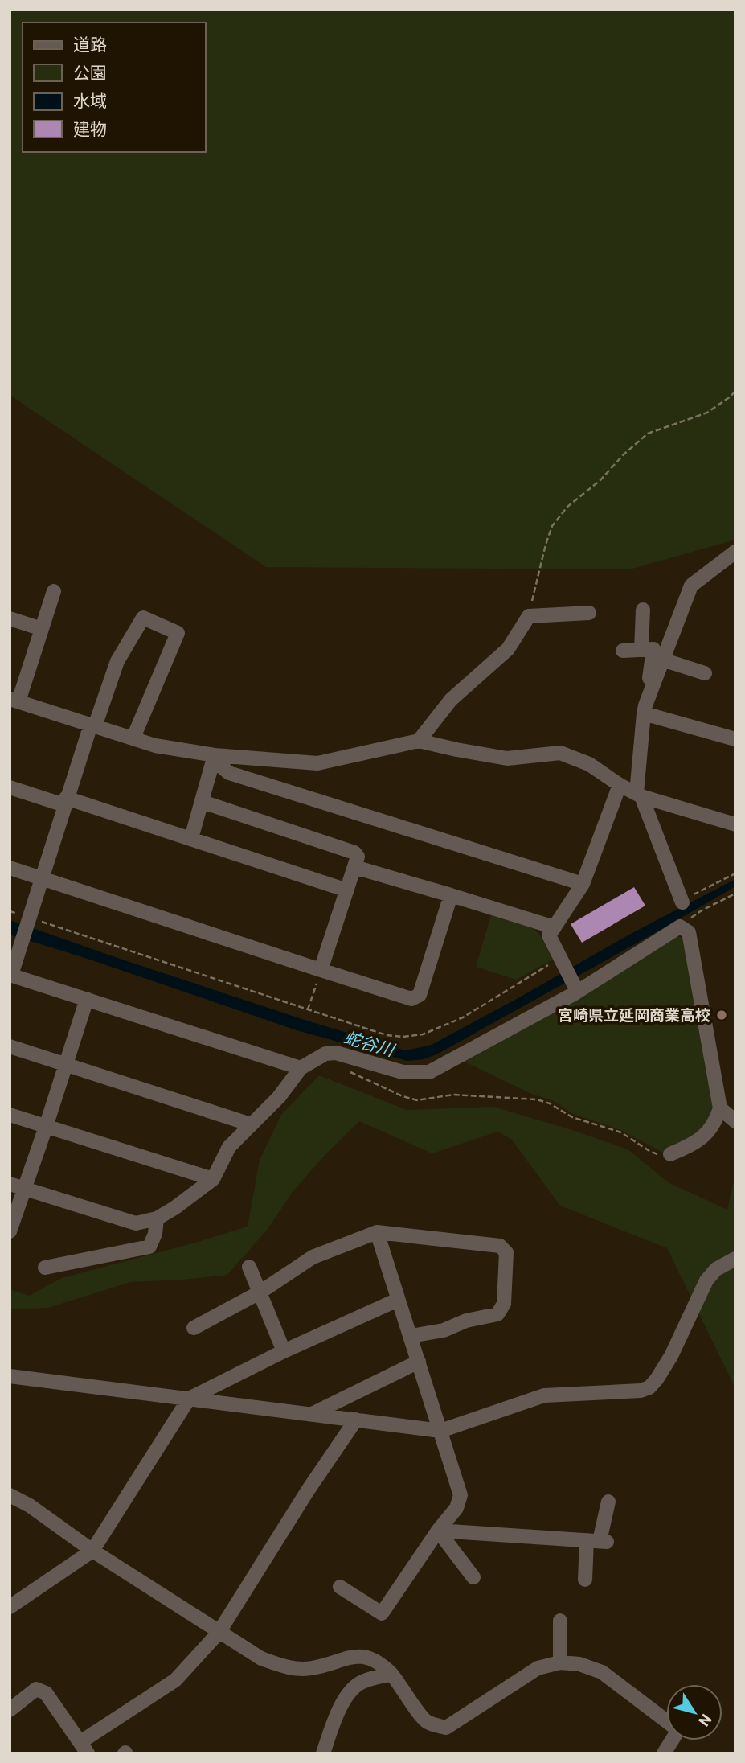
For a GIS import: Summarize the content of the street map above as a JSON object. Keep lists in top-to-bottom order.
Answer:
{
  "water": ["蛇谷川"],
  "places": ["宮崎県立延岡商業高校"],
  "legend": [
    "道路",
    "公園",
    "水域",
    "建物"
  ],
  "north": "bottom right"
}
